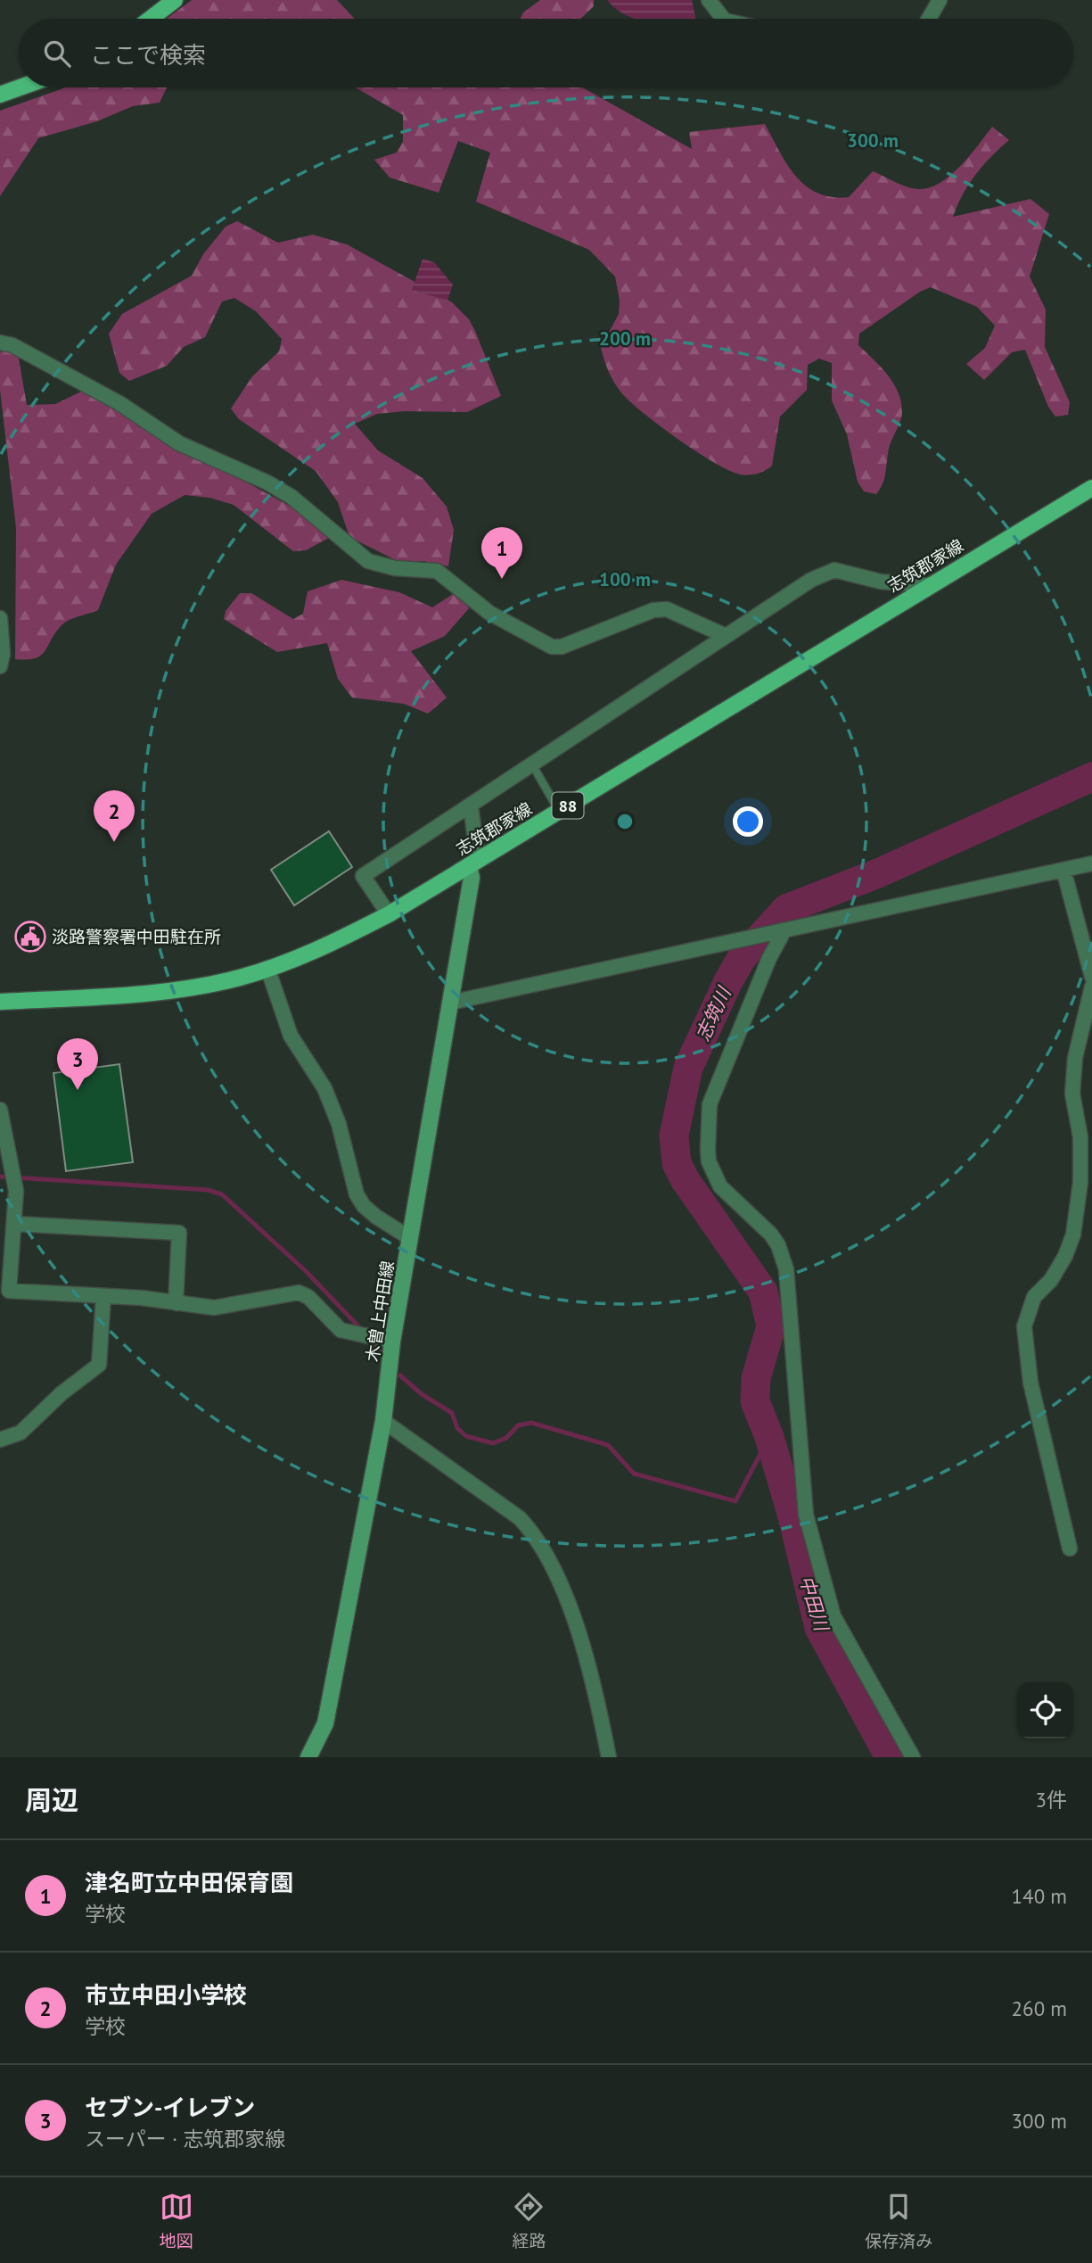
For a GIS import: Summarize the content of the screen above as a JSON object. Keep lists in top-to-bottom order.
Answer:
{
  "streets": {
    "main road": ["志筑郡家線", "88", "木曽上中田線"]
  },
  "crossings": [
    ["志筑郡家線", "木曽上中田線"]
  ],
  "water": ["志筑川", "中田川"],
  "places": {
    "public building": ["淡路警察署中田駐在所"]
  },
  "page": {
    "search": "ここで検索",
    "pins": ["1", "2", "3"],
    "heading": ["周辺", "3件"],
    "list": [
      {
        "mark": "1",
        "name": "津名町立中田保育園",
        "note": "学校",
        "value": "140 m"
      },
      {
        "mark": "2",
        "name": "市立中田小学校",
        "note": "学校",
        "value": "260 m"
      },
      {
        "mark": "3",
        "name": "セブン-イレブン",
        "note": "スーパー · 志筑郡家線",
        "value": "300 m"
      }
    ],
    "nav": ["地図", "経路", "保存済み"]
  },
  "rings": ["300 m", "200 m", "100 m"]
}
